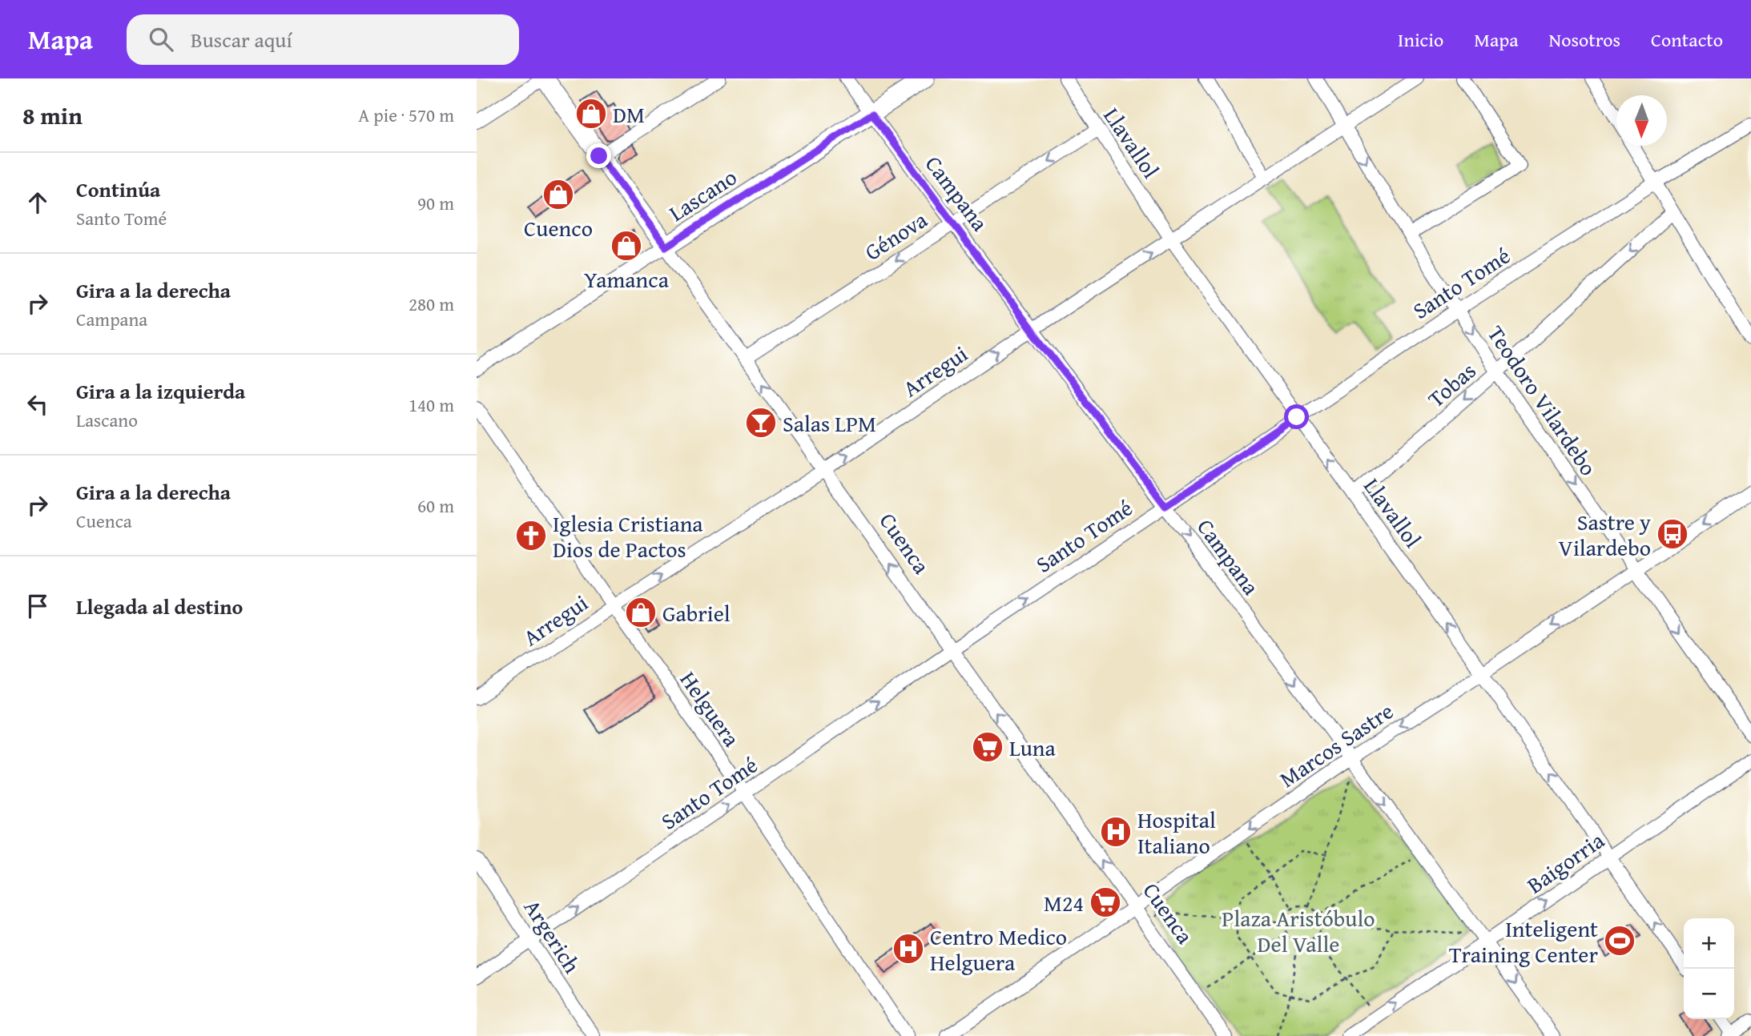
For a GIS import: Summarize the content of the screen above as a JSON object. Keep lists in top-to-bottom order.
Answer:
{
  "streets": {
    "street": [
      "Llavallol",
      "Campana",
      "Lascano",
      "Génova",
      "Santo Tomé",
      "Arregui",
      "Tobas",
      "Teodoro Vilardebo",
      "Cuenca",
      "Helguera",
      "Marcos Sastre",
      "Baigorria",
      "Argerich"
    ]
  },
  "crossings": [
    ["Llavallol", "Génova"],
    ["Llavallol", "Santo Tomé"],
    ["Llavallol", "Arregui"],
    ["Llavallol", "Tobas"],
    ["Llavallol", "Marcos Sastre"],
    ["Llavallol", "Baigorria"],
    ["Campana", "Lascano"],
    ["Campana", "Génova"],
    ["Campana", "Santo Tomé"],
    ["Campana", "Arregui"],
    ["Campana", "Marcos Sastre"],
    ["Campana", "Baigorria"],
    ["Lascano", "Cuenca"],
    ["Génova", "Cuenca"],
    ["Santo Tomé", "Teodoro Vilardebo"],
    ["Santo Tomé", "Cuenca"],
    ["Santo Tomé", "Helguera"],
    ["Santo Tomé", "Argerich"],
    ["Arregui", "Teodoro Vilardebo"],
    ["Arregui", "Cuenca"],
    ["Arregui", "Helguera"],
    ["Tobas", "Teodoro Vilardebo"],
    ["Teodoro Vilardebo", "Marcos Sastre"],
    ["Cuenca", "Marcos Sastre"]
  ],
  "one_way": [
    "Llavallol",
    "Campana",
    "Génova",
    "Santo Tomé",
    "Arregui",
    "Tobas",
    "Teodoro Vilardebo",
    "Cuenca",
    "Marcos Sastre",
    "Baigorria"
  ],
  "parks": ["Plaza Aristóbulo Del Valle"],
  "places": {
    "shop": [
      "DM",
      "Cuenco",
      "Yamanca",
      "Gabriel"
    ],
    "bar": ["Salas LPM"],
    "bus stop": ["Sastre y Vilardebo"],
    "church": ["Iglesia Cristiana Dios de Pactos"],
    "supermarket": ["Luna", "M24"],
    "hospital": ["Hospital Italiano", "Centro Medico Helguera"],
    "sports": ["Inteligent Training Center"]
  },
  "north": "bottom",
  "page": {
    "header": "Mapa",
    "search": "Buscar aquí",
    "nav": [
      "Inicio",
      "Mapa",
      "Nosotros",
      "Contacto"
    ],
    "heading": ["8 min", "A pie · 570 m"],
    "list": [
      ["Continúa", "Santo Tomé", "90 m"],
      ["Gira a la derecha", "Campana", "280 m"],
      ["Gira a la izquierda", "Lascano", "140 m"],
      ["Gira a la derecha", "Cuenca", "60 m"],
      "Llegada al destino"
    ],
    "map_buttons": ["+", "−"]
  }
}
